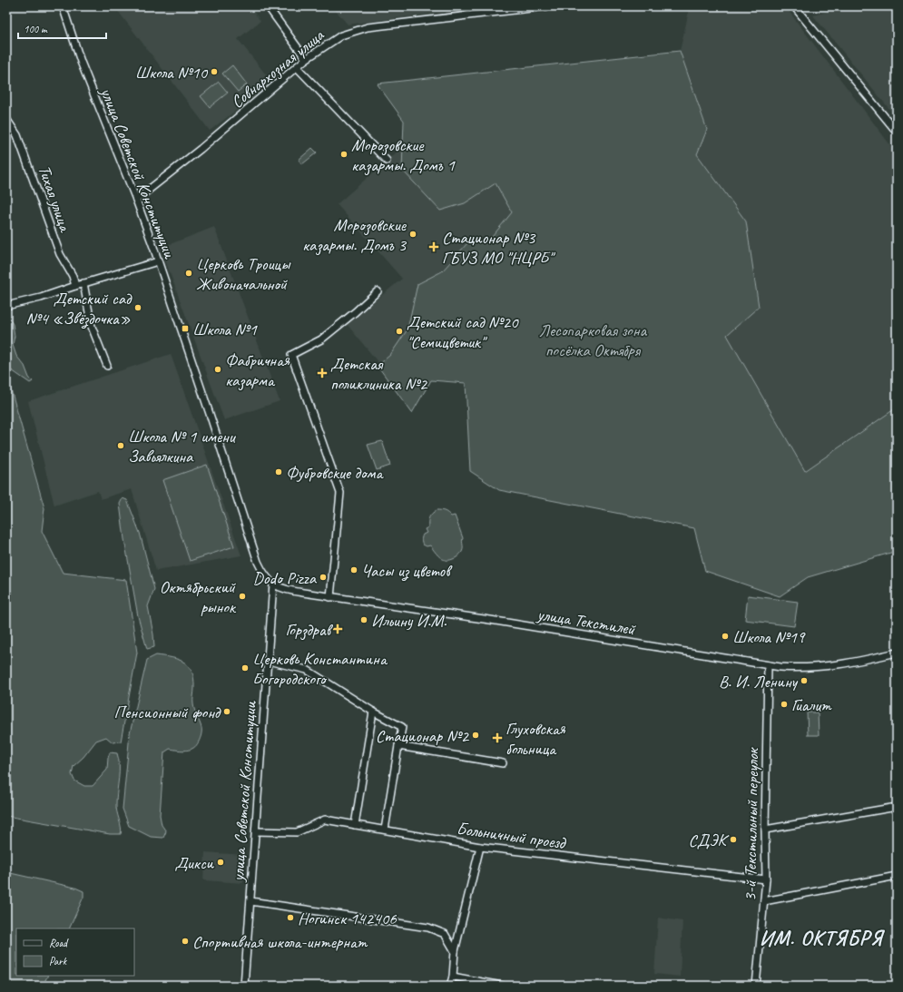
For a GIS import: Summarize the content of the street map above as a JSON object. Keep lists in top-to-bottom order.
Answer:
{
  "streets": {
    "street": [
      "Совнархозная улица",
      "улица Советской Конституции",
      "Тихая улица",
      "улица Текстилей",
      "3-й Текстильный переулок",
      "Больничный проезд"
    ]
  },
  "crossings": [
    ["Совнархозная улица", "улица Советской Конституции"],
    ["улица Советской Конституции", "улица Текстилей"],
    ["улица Советской Конституции", "Больничный проезд"],
    ["улица Текстилей", "3-й Текстильный переулок"],
    ["3-й Текстильный переулок", "Больничный проезд"]
  ],
  "districts": ["ИМ. ОКТЯБРЯ"],
  "parks": ["Лесопарковая зона посёлка Октября"],
  "places": {
    "other": [
      "Школа №10",
      "Морозовские казармы. Домъ 1",
      "Морозовские казармы. Домъ 3",
      "Церковь Троицы Живоначальной",
      "Детский сад №4 «Звёздочка»",
      "Детский сад №20 \"Семицветик\"",
      "Фабричная казарма",
      "Школа № 1 имени Завьялкина",
      "Фубровские дома",
      "Часы из цветов",
      "Dodo Pizza",
      "Октябрьский рынок",
      "Ильину И.М.",
      "Школа №19",
      "Церковь Константина Богородского",
      "В. И. Ленину",
      "Гиалит",
      "Пенсионный фонд",
      "Стационар №2",
      "СДЭК",
      "Дикси",
      "Ногинск 142406",
      "Спортивная школа-интернат"
    ],
    "health": [
      "Стационар №3 ГБУЗ МО \"НЦРБ\"",
      "Детская поликлиника №2",
      "Горздрав",
      "Глуховская больница"
    ],
    "transit": ["Школа №1"]
  },
  "legend": ["Road", "Park"],
  "scale_bar": "100 m"
}
